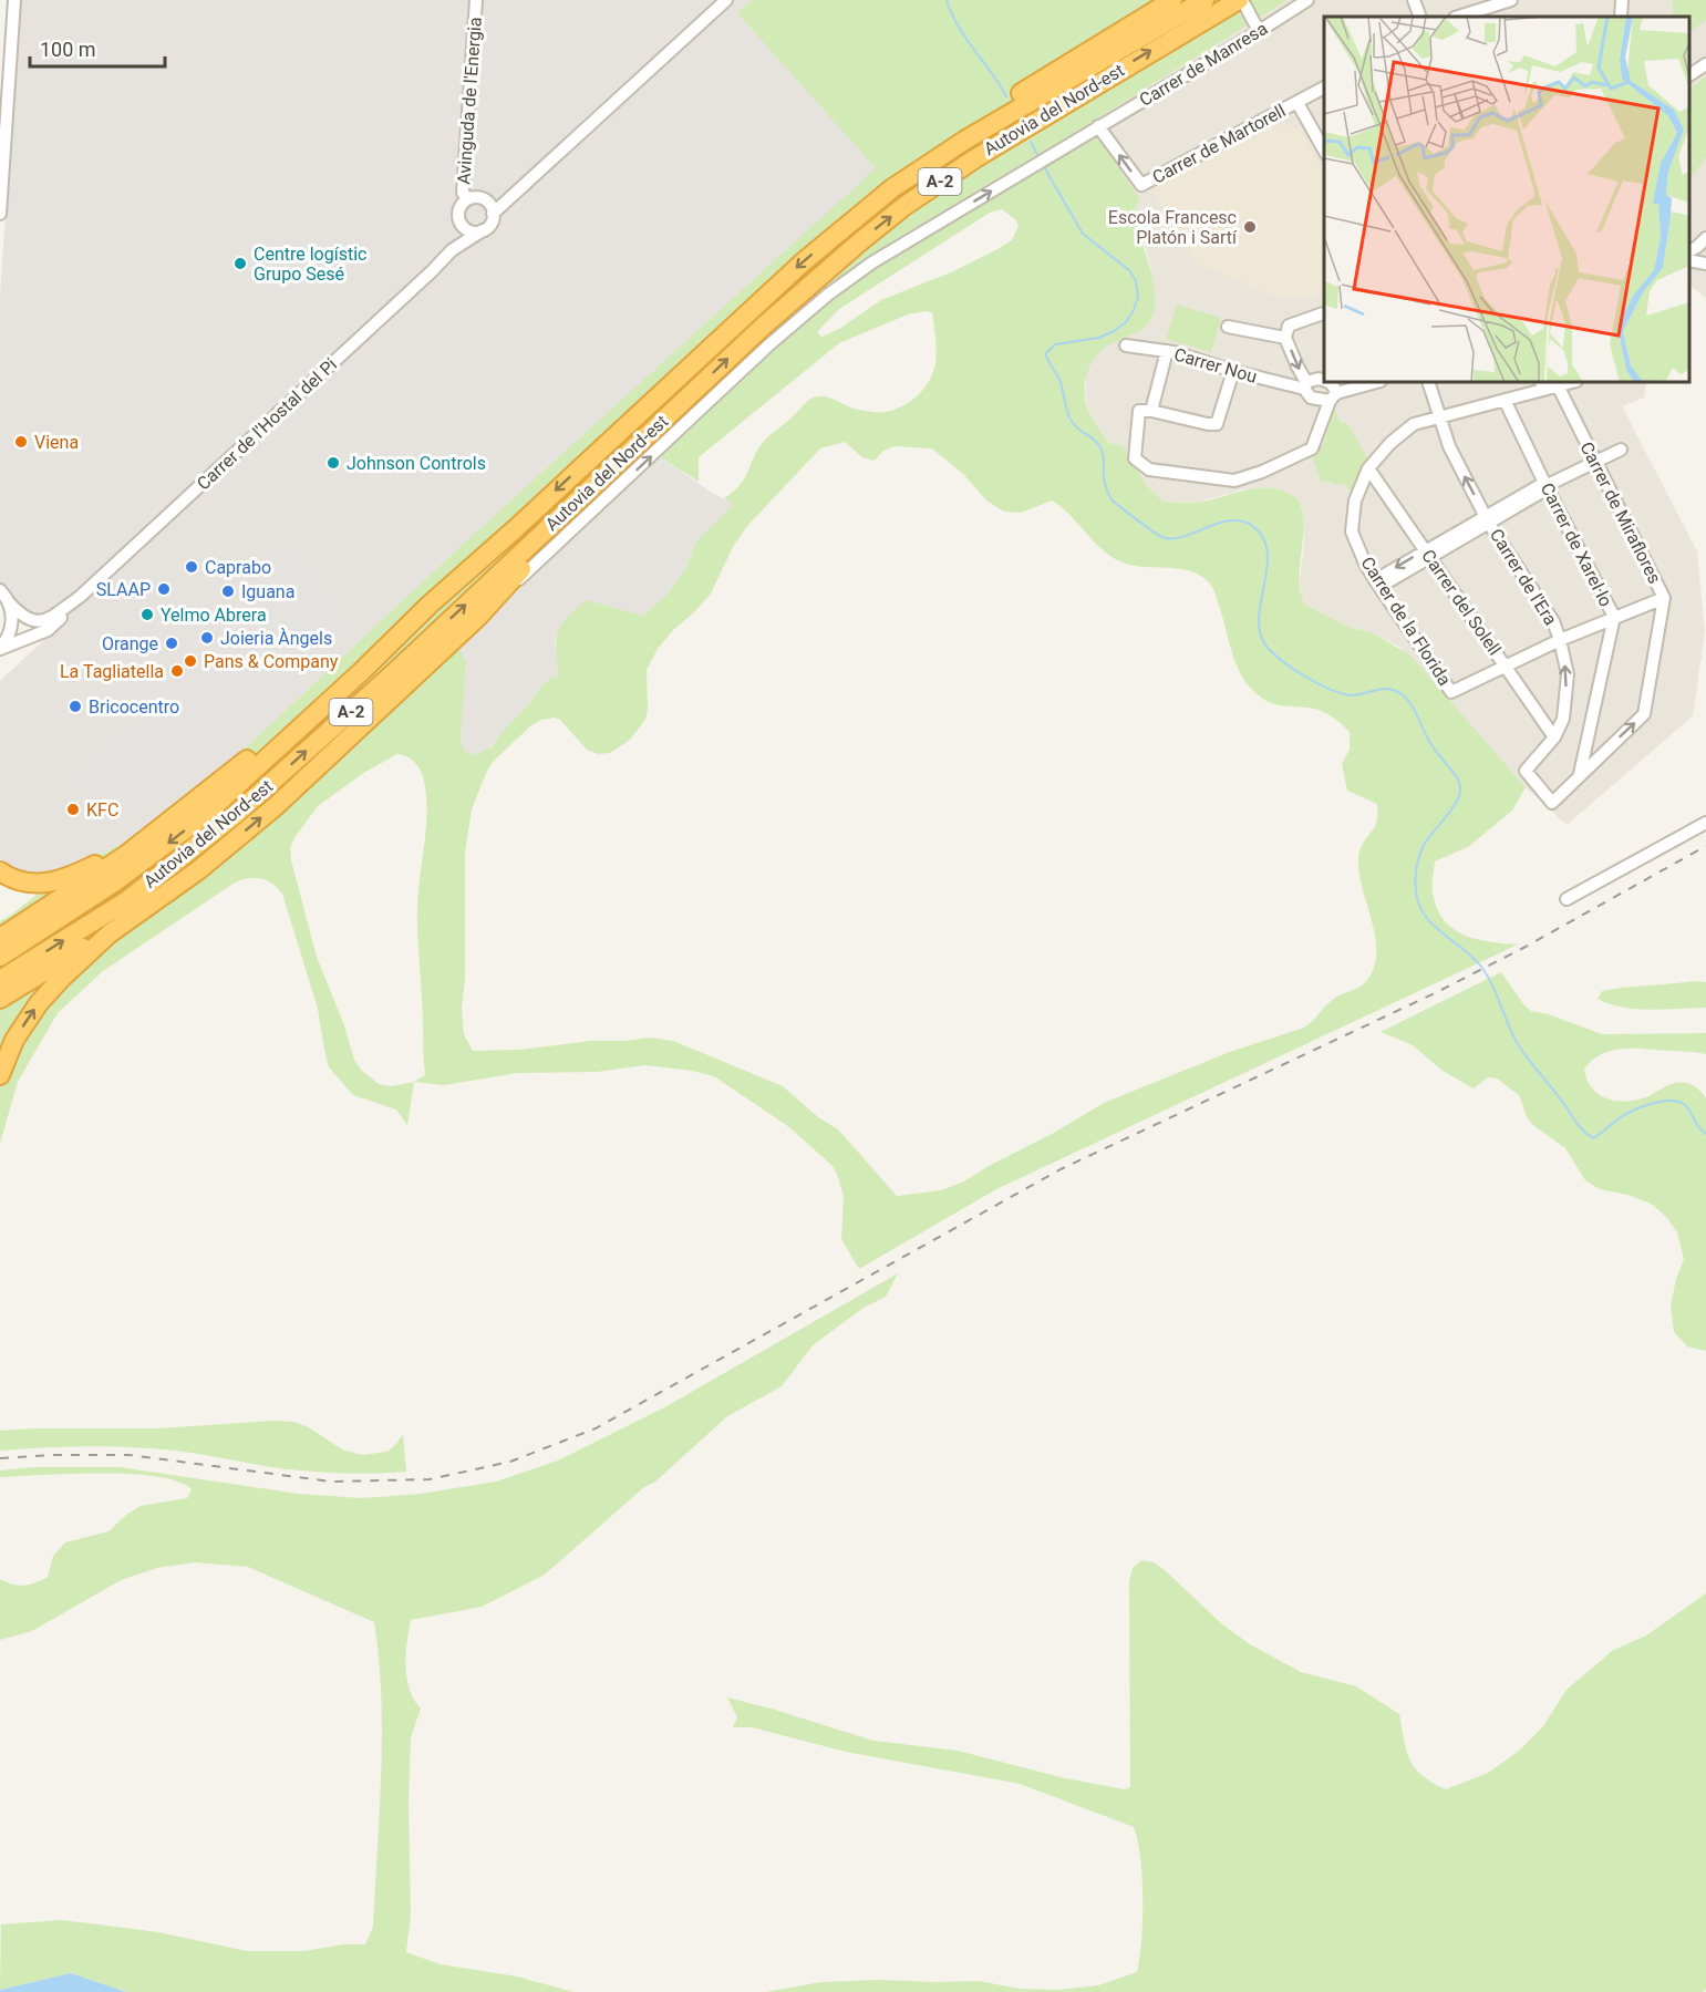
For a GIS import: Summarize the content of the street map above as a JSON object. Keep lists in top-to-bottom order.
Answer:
{
  "streets": {
    "highway": ["Autovia del Nord-est", "A-2"],
    "street": [
      "Carrer de Manresa",
      "Avinguda de l'Energia",
      "Carrer de Martorell",
      "Carrer Nou",
      "Carrer de l'Hostal del Pi",
      "Carrer de Miraflores",
      "Carrer de Xarel·lo",
      "Carrer de l'Era",
      "Carrer del Solell",
      "Carrer de la Florida"
    ]
  },
  "crossings": [
    ["Carrer de Manresa", "Carrer de Martorell"],
    ["Avinguda de l'Energia", "Carrer de l'Hostal del Pi"],
    ["Carrer de Miraflores", "Carrer de Xarel·lo"],
    ["Carrer de Miraflores", "Carrer de l'Era"],
    ["Carrer de Miraflores", "Carrer de la Florida"],
    ["Carrer de Xarel·lo", "Carrer de la Florida"],
    ["Carrer de l'Era", "Carrer del Solell"],
    ["Carrer de l'Era", "Carrer de la Florida"],
    ["Carrer del Solell", "Carrer de la Florida"]
  ],
  "one_way": [
    "Carrer de Manresa",
    "Carrer de Martorell",
    "Carrer de Miraflores",
    "Carrer de l'Era"
  ],
  "places": [
    "Escola Francesc Platón i Sartí",
    "Centre logístic Grupo Sesé",
    "Viena",
    "Johnson Controls",
    "Caprabo",
    "SLAAP",
    "Iguana",
    "Yelmo Abrera",
    "Joieria Àngels",
    "Orange",
    "Pans & Company",
    "La Tagliatella",
    "Bricocentro",
    "KFC"
  ],
  "scale_bar": "100 m"
}
